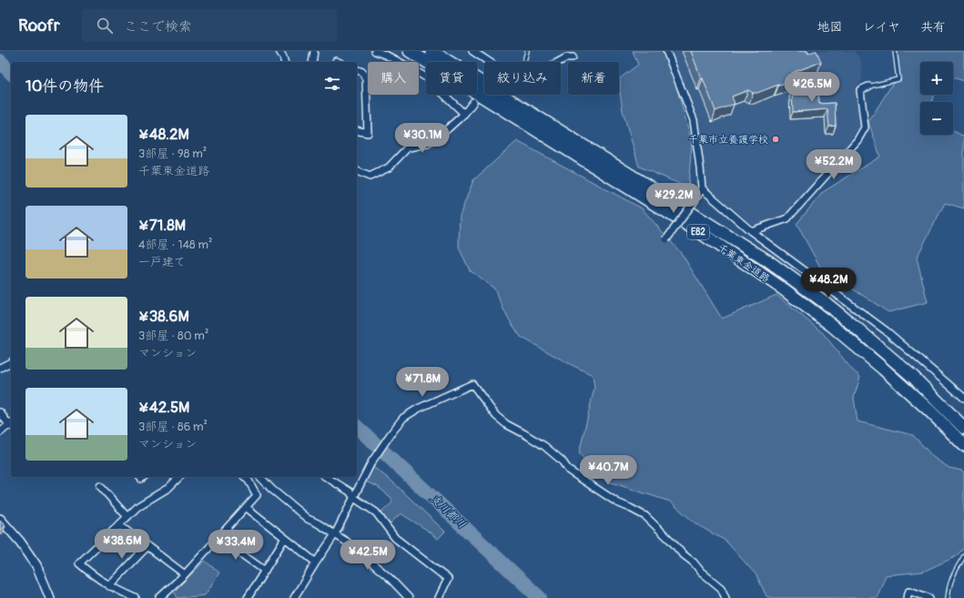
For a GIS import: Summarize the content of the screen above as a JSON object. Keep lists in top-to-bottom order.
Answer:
{
  "streets": {
    "highway": ["E82", "千葉東金道路"]
  },
  "water": ["支川都川"],
  "places": ["千葉市立養護学校"],
  "page": {
    "header": "Roofr",
    "search": "ここで検索",
    "nav": ["地図", "レイヤ", "共有"],
    "map_buttons": ["+", "−"],
    "chip": [
      "購入",
      "賃貸",
      "絞り込み",
      "新着"
    ],
    "heading": "10件の物件",
    "price": [
      "¥26.5M",
      "¥30.1M",
      "¥52.2M",
      "¥29.2M",
      "¥48.2M",
      "¥71.8M",
      "¥40.7M",
      "¥38.6M",
      "¥33.4M",
      "¥42.5M"
    ],
    "list": [
      {
        "name": "¥48.2M",
        "note": "3部屋 · 98 m² · 千葉東金道路"
      },
      {
        "name": "¥71.8M",
        "note": "4部屋 · 148 m² · 一戸建て"
      },
      {
        "name": "¥38.6M",
        "note": "3部屋 · 80 m² · マンション"
      },
      {
        "name": "¥42.5M",
        "note": "3部屋 · 86 m² · マンション"
      }
    ]
  }
}
